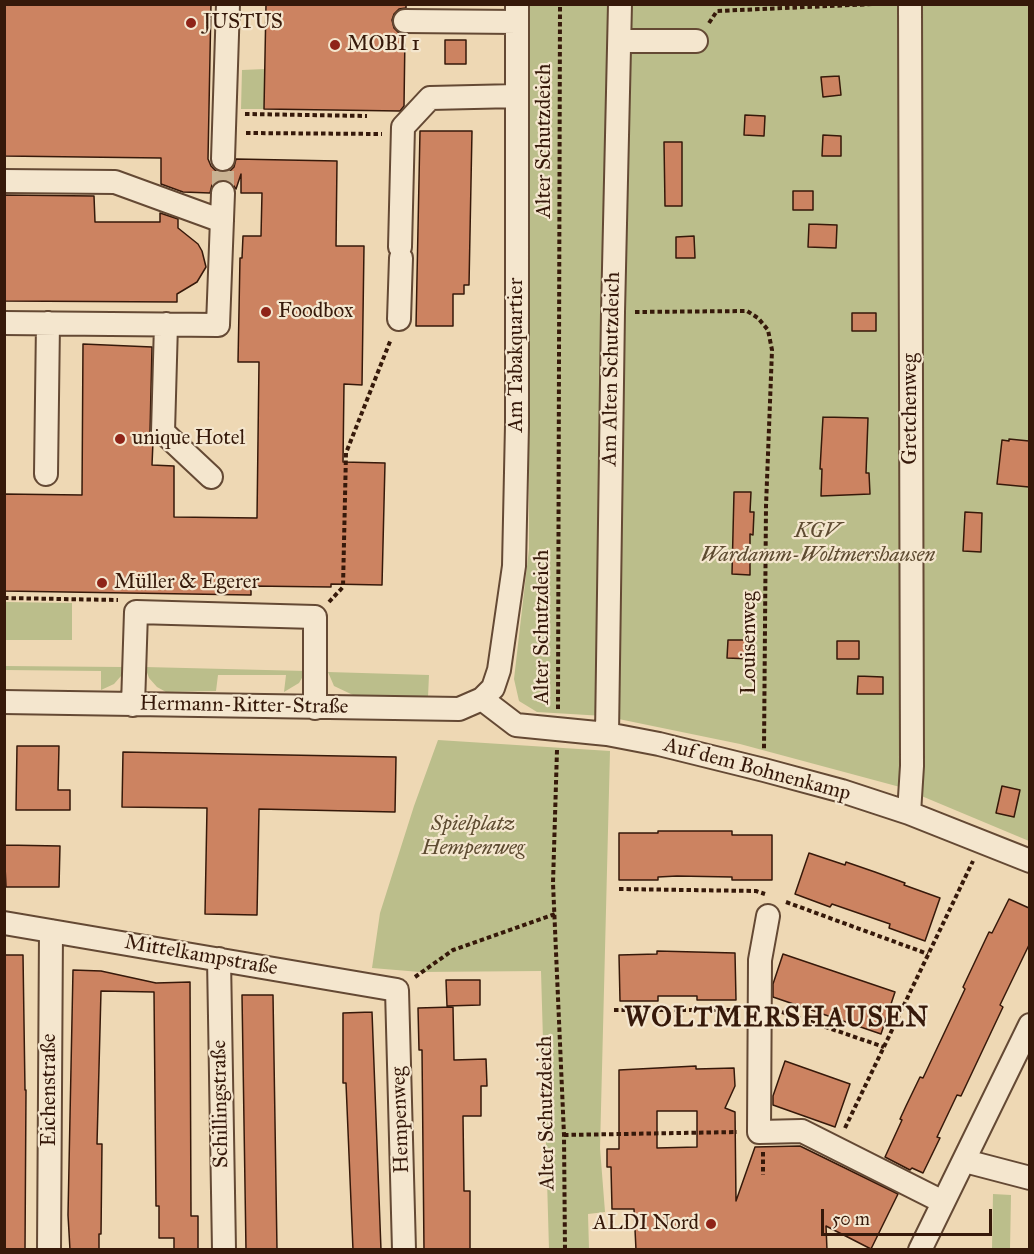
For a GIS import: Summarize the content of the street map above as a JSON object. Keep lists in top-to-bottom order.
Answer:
{
  "streets": {
    "street": [
      "Am Tabakquartier",
      "Am Alten Schutzdeich",
      "Gretchenweg",
      "Hermann-Ritter-Straße",
      "Auf dem Bohnenkamp",
      "Mittelkampstraße",
      "Eichenstraße",
      "Schillingstraße",
      "Hempenweg"
    ],
    "path": ["Alter Schutzdeich", "Louisenweg"]
  },
  "crossings": [
    ["Alter Schutzdeich", "Auf dem Bohnenkamp"],
    ["Am Tabakquartier", "Hermann-Ritter-Straße"],
    ["Am Tabakquartier", "Auf dem Bohnenkamp"],
    ["Am Alten Schutzdeich", "Louisenweg"],
    ["Am Alten Schutzdeich", "Auf dem Bohnenkamp"],
    ["Gretchenweg", "Auf dem Bohnenkamp"],
    ["Louisenweg", "Auf dem Bohnenkamp"],
    ["Hermann-Ritter-Straße", "Auf dem Bohnenkamp"],
    ["Mittelkampstraße", "Eichenstraße"],
    ["Mittelkampstraße", "Schillingstraße"],
    ["Mittelkampstraße", "Hempenweg"]
  ],
  "districts": ["WOLTMERSHAUSEN"],
  "parks": ["KGV Wardamm-Woltmershausen", "Spielplatz Hempenweg"],
  "places": [
    "JUSTUS",
    "MOBI 1",
    "Foodbox",
    "unique Hotel",
    "Müller & Egerer",
    "ALDI Nord"
  ],
  "scale_bar": "50 m"
}
